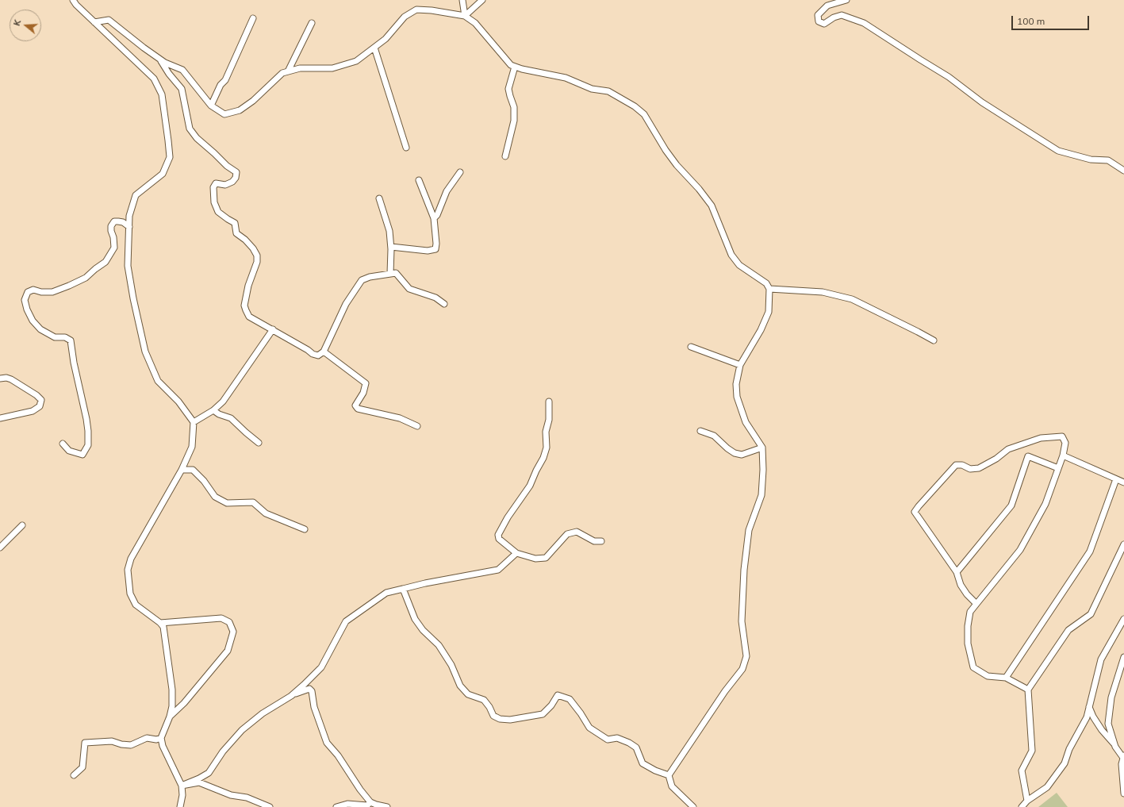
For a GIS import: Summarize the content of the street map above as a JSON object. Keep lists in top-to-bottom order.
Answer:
{
  "scale_bar": "100 m",
  "north": "left"
}
